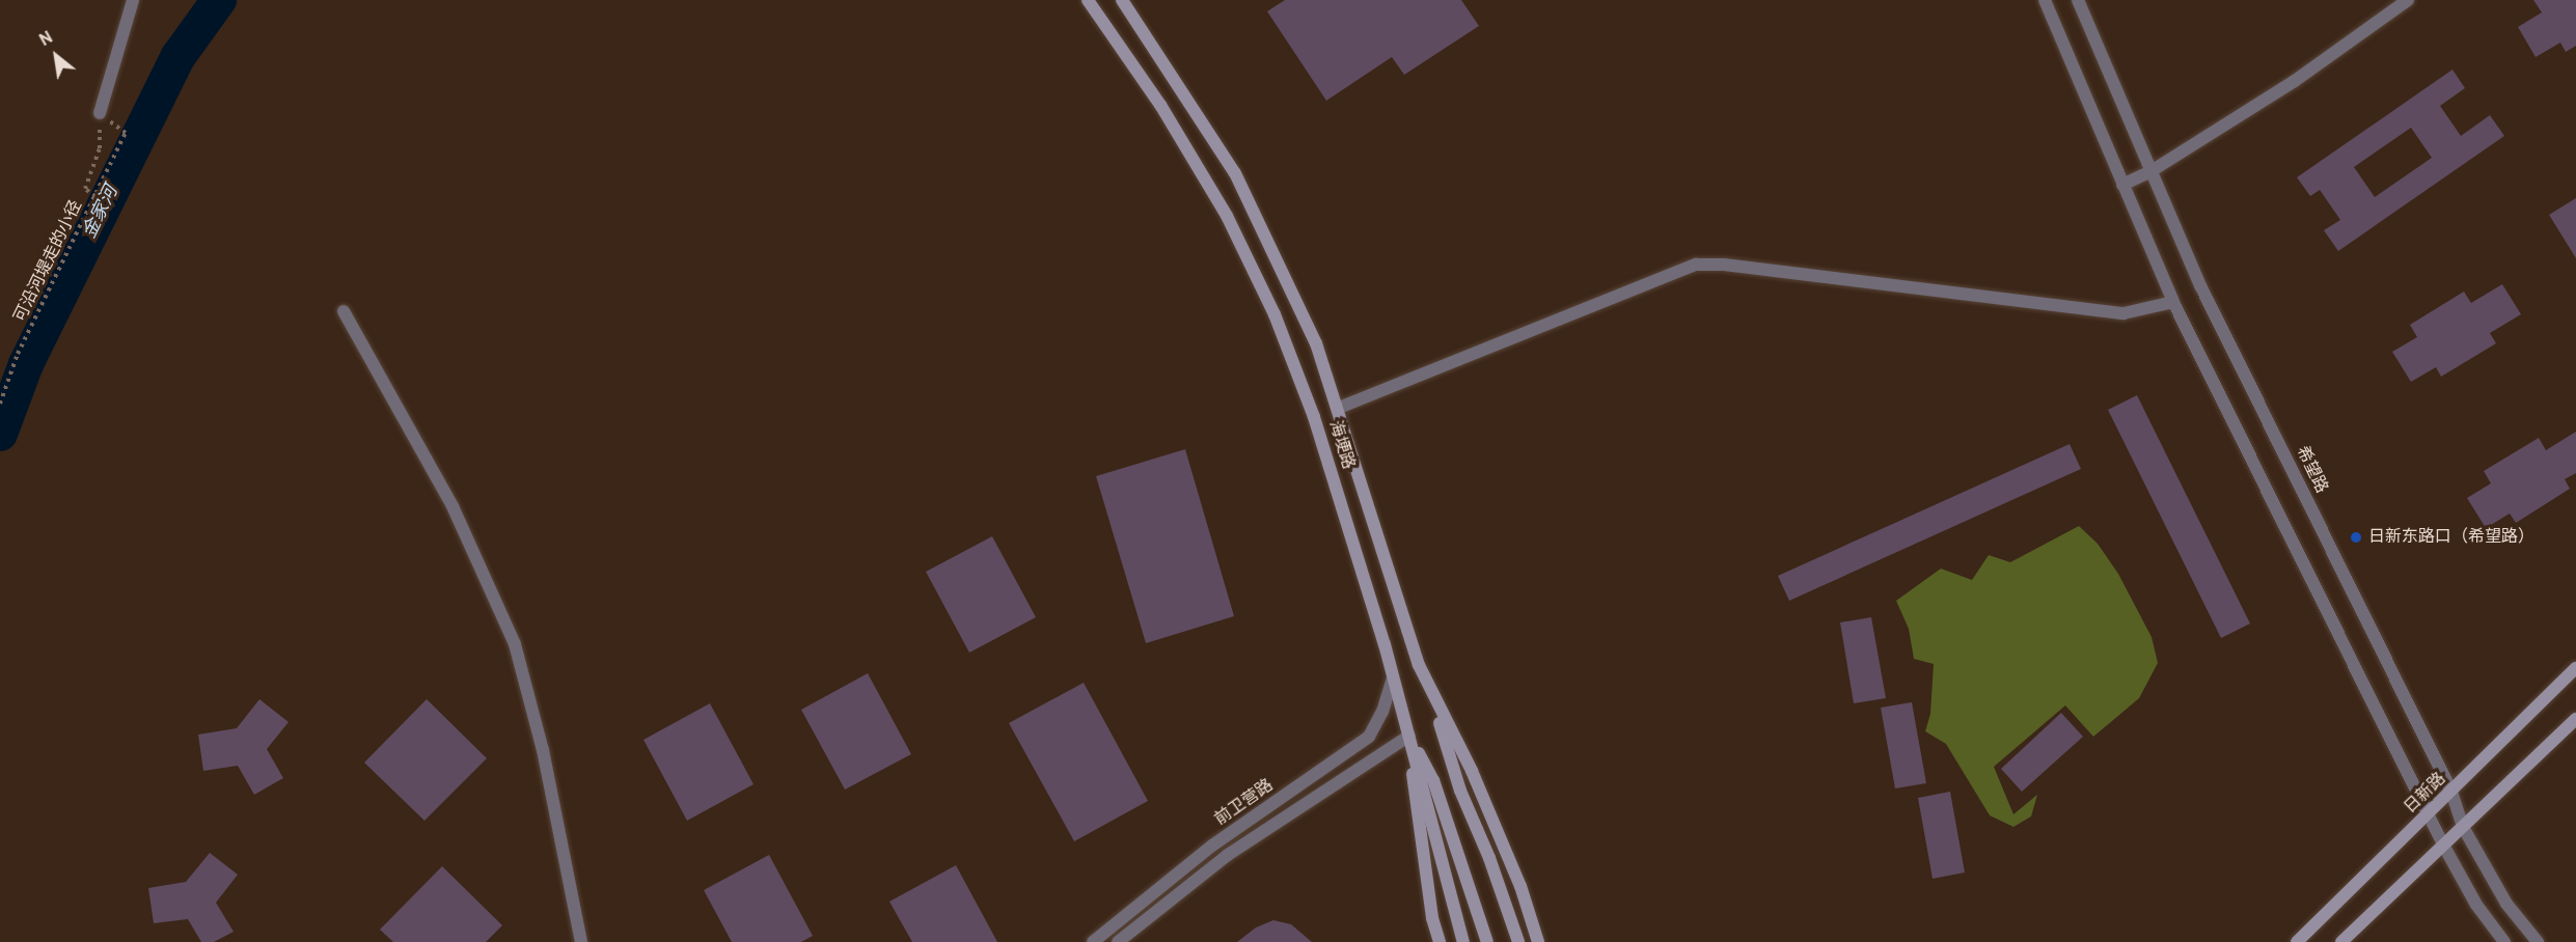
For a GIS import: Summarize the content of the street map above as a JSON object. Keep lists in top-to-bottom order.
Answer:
{
  "streets": {
    "main road": ["海埂路", "日新路"],
    "street": ["希望路", "前卫营路"],
    "path": ["可沿河堤走的小径"]
  },
  "crossings": [
    ["海埂路", "前卫营路"],
    ["希望路", "日新路"]
  ],
  "water": ["金家河"],
  "places": ["日新东路口（希望路）"],
  "north": "top left"
}
